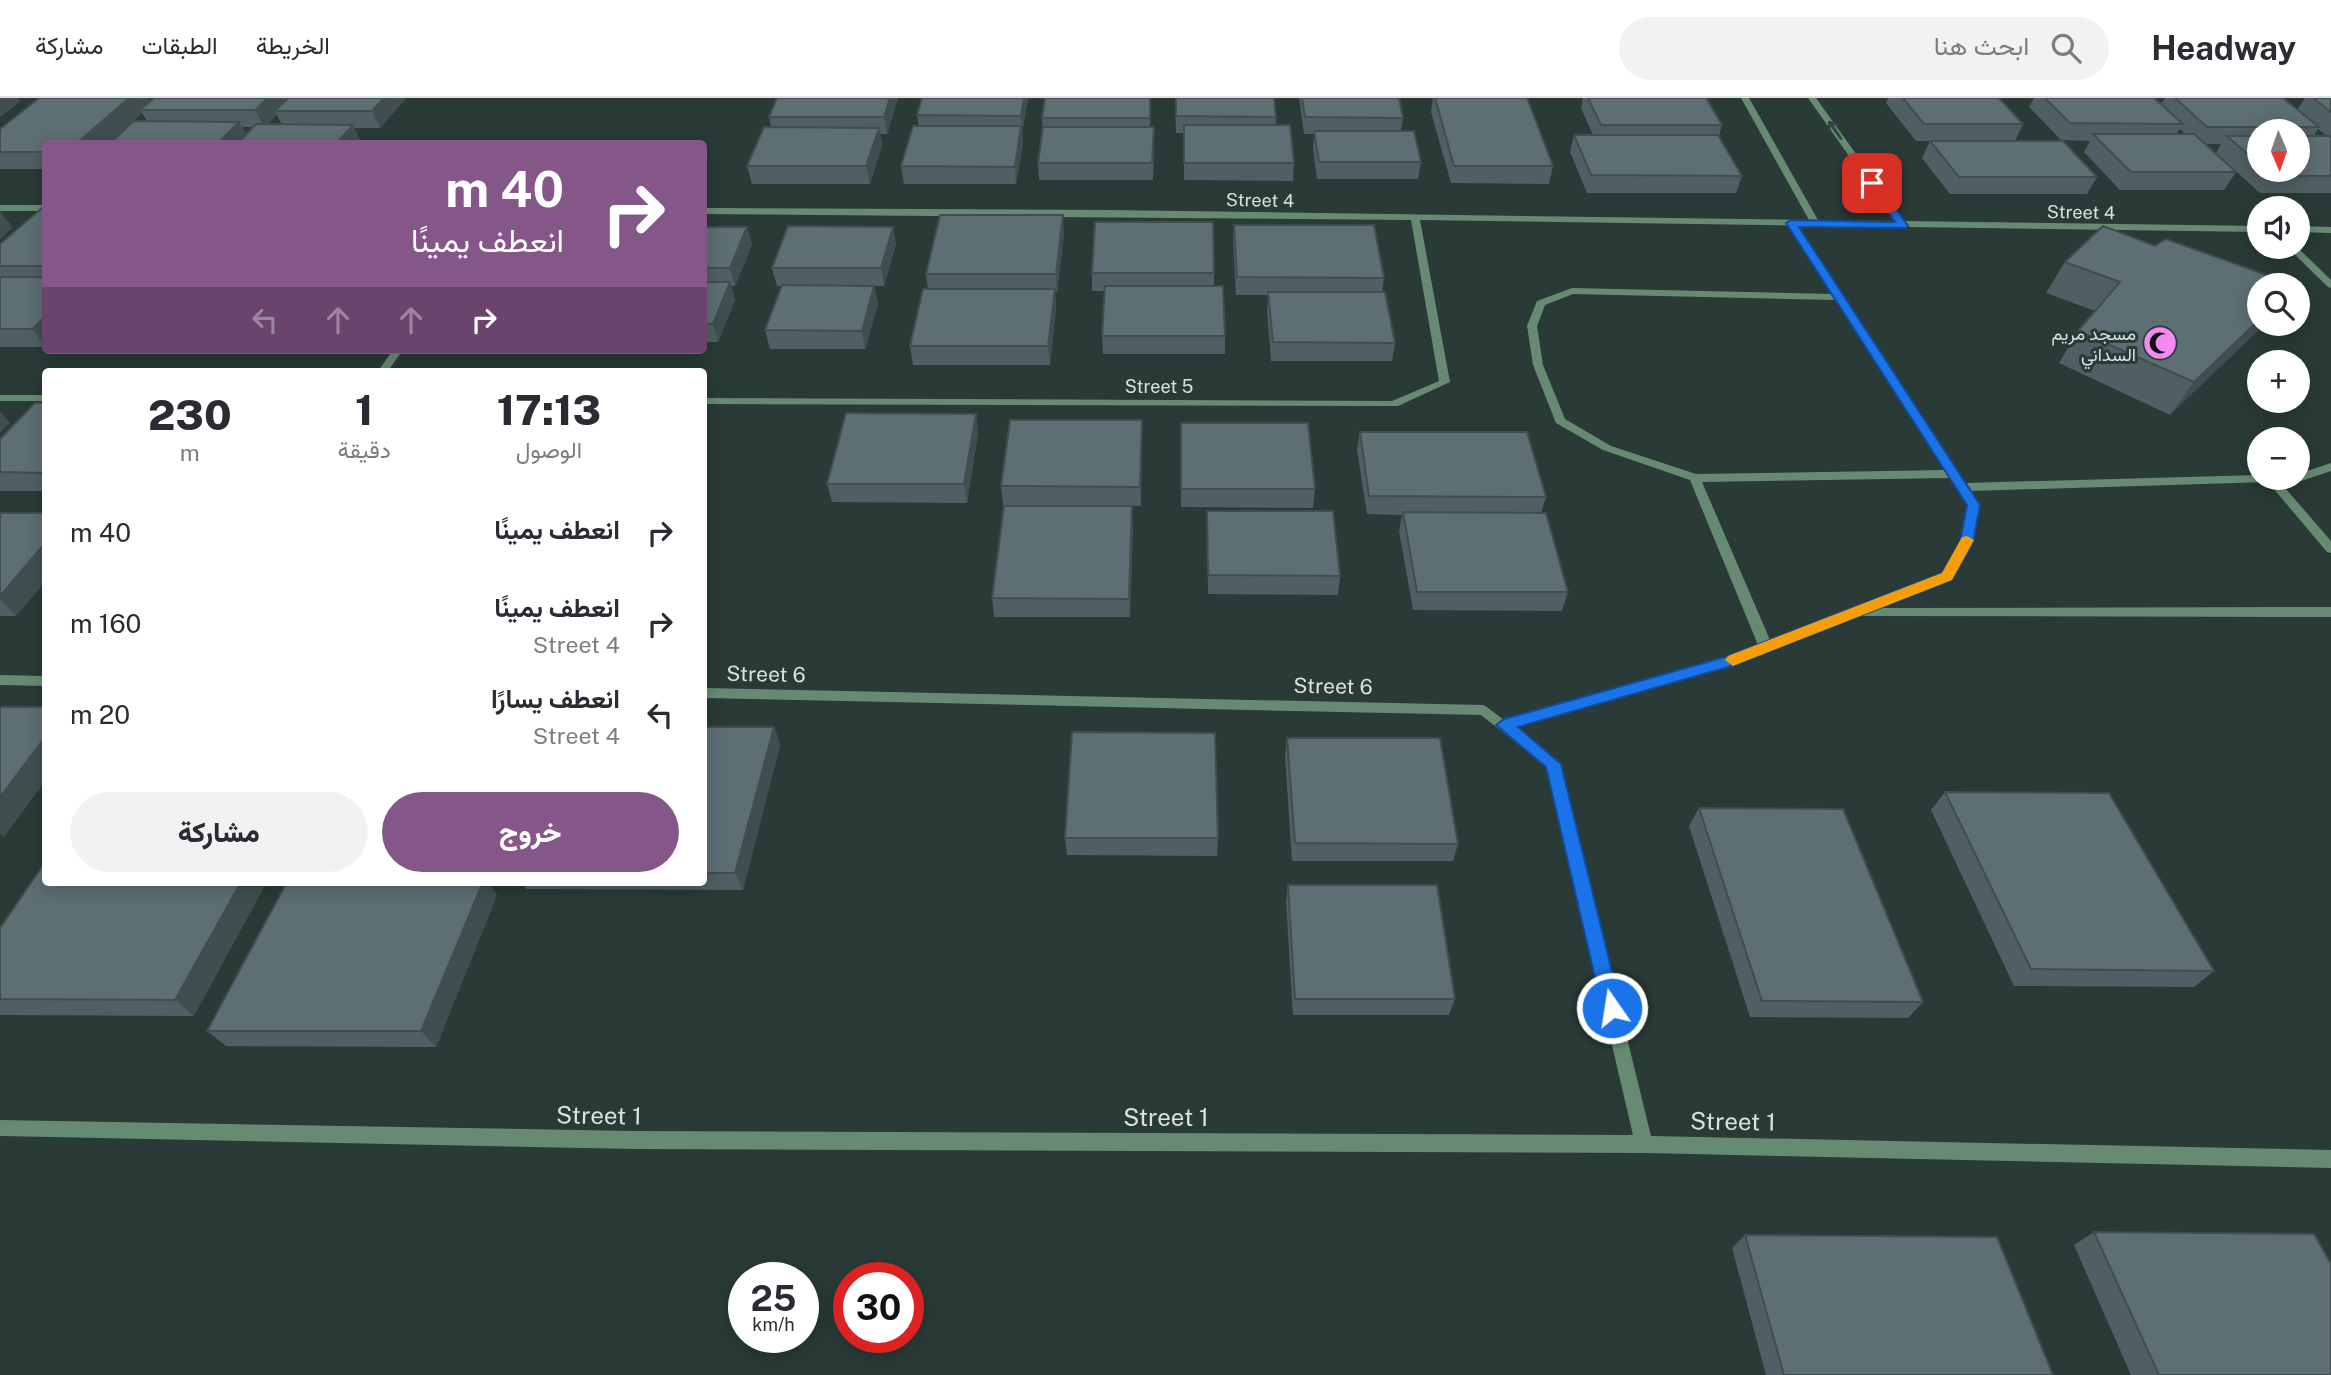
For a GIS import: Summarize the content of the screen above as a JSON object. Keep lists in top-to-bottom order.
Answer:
{
  "streets": {
    "street": [
      "Street 4",
      "Street 5",
      "Street 6",
      "Street 1"
    ]
  },
  "crossings": [
    ["Street 4", "Street 5"],
    ["Street 6", "Street 1"]
  ],
  "places": {
    "mosque": ["مسجد مريم السداني"]
  },
  "north": "bottom",
  "page": {
    "header": "Headway",
    "search": "ابحث هنا",
    "nav": ["الخريطة", "الطبقات", "مشاركة"],
    "map_buttons": ["+", "−"],
    "turn": ["40 m", "انعطف يمينًا"],
    "eta": [
      "17:13",
      "الوصول",
      "1",
      "دقيقة",
      "230",
      "m"
    ],
    "list": [
      {
        "name": "انعطف يمينًا",
        "value": "40 m"
      },
      {
        "name": "انعطف يمينًا",
        "note": "Street 4",
        "value": "160 m"
      },
      {
        "name": "انعطف يسارًا",
        "note": "Street 4",
        "value": "20 m"
      }
    ],
    "buttons": ["خروج", "مشاركة"],
    "speed": "25 km/h",
    "limit": "30"
  }
}
